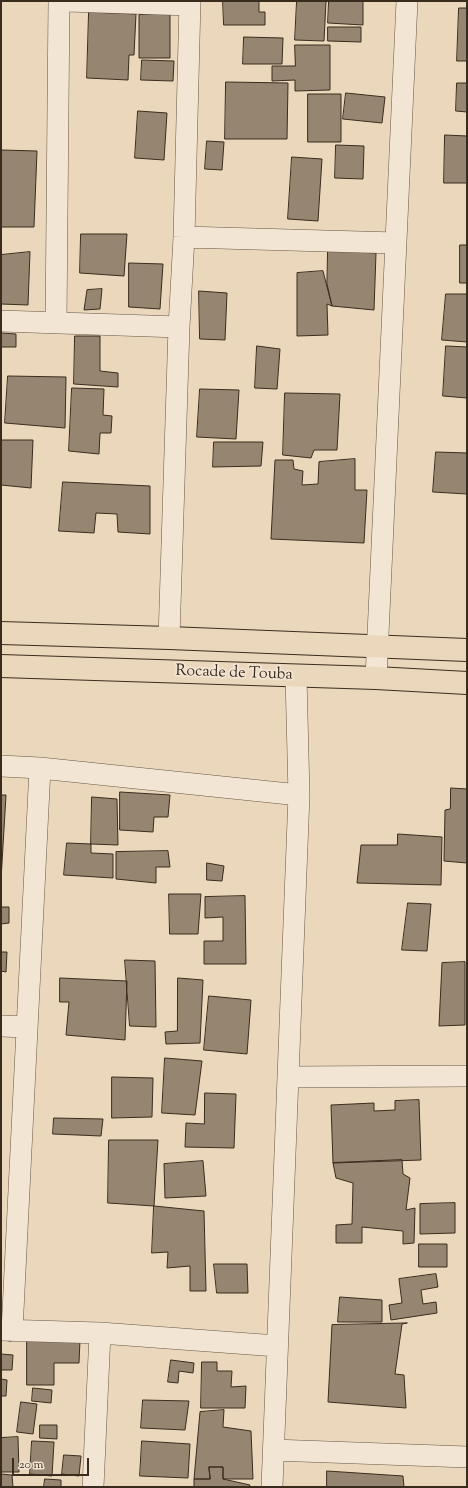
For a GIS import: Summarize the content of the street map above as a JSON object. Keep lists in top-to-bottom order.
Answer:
{
  "streets": {
    "main road": ["Rocade de Touba"]
  },
  "scale_bar": "20 m"
}
